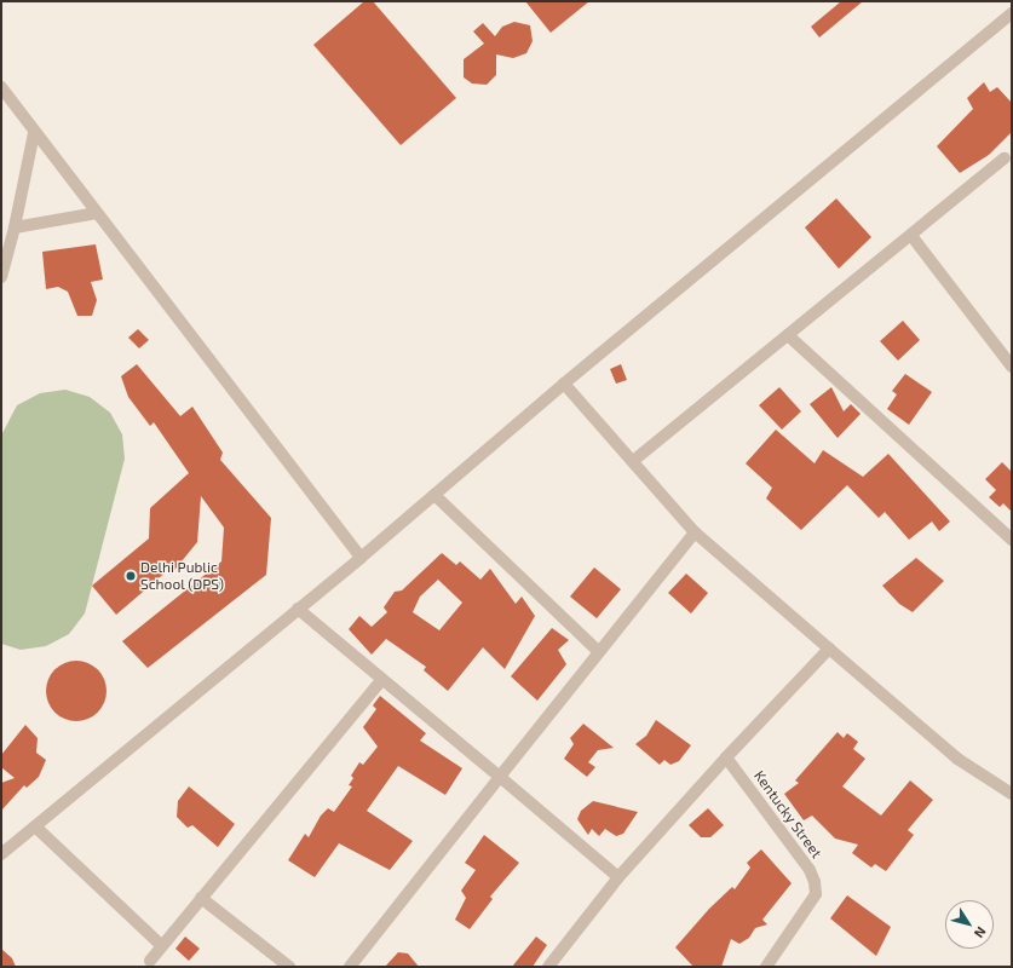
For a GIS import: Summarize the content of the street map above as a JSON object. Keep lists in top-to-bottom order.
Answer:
{
  "streets": {
    "street": ["Kentucky Street"]
  },
  "places": ["Delhi Public School (DPS)"],
  "north": "bottom right"
}
